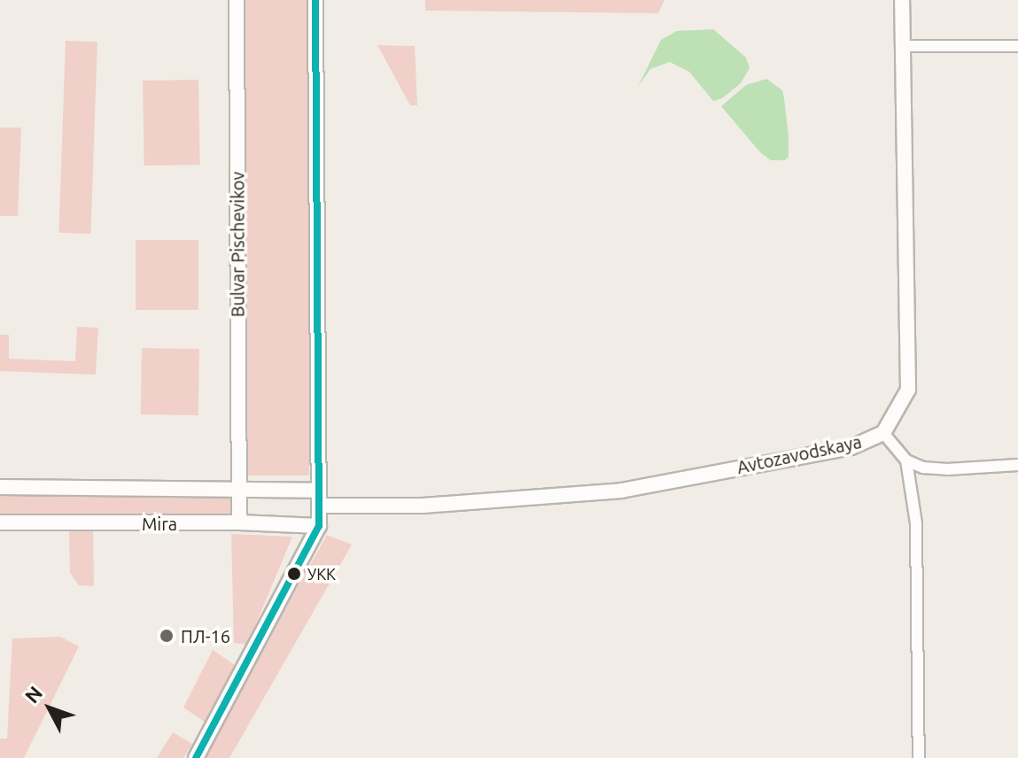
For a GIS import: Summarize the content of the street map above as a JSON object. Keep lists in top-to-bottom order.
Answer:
{
  "streets": {
    "main road": ["Bulvar Pischevikov", "Avtozavodskaya", "Mira"]
  },
  "crossings": [
    ["Bulvar Pischevikov", "Mira"],
    ["Avtozavodskaya", "Mira"]
  ],
  "places": ["УКК", "ПЛ-16"],
  "north": "top left"
}
